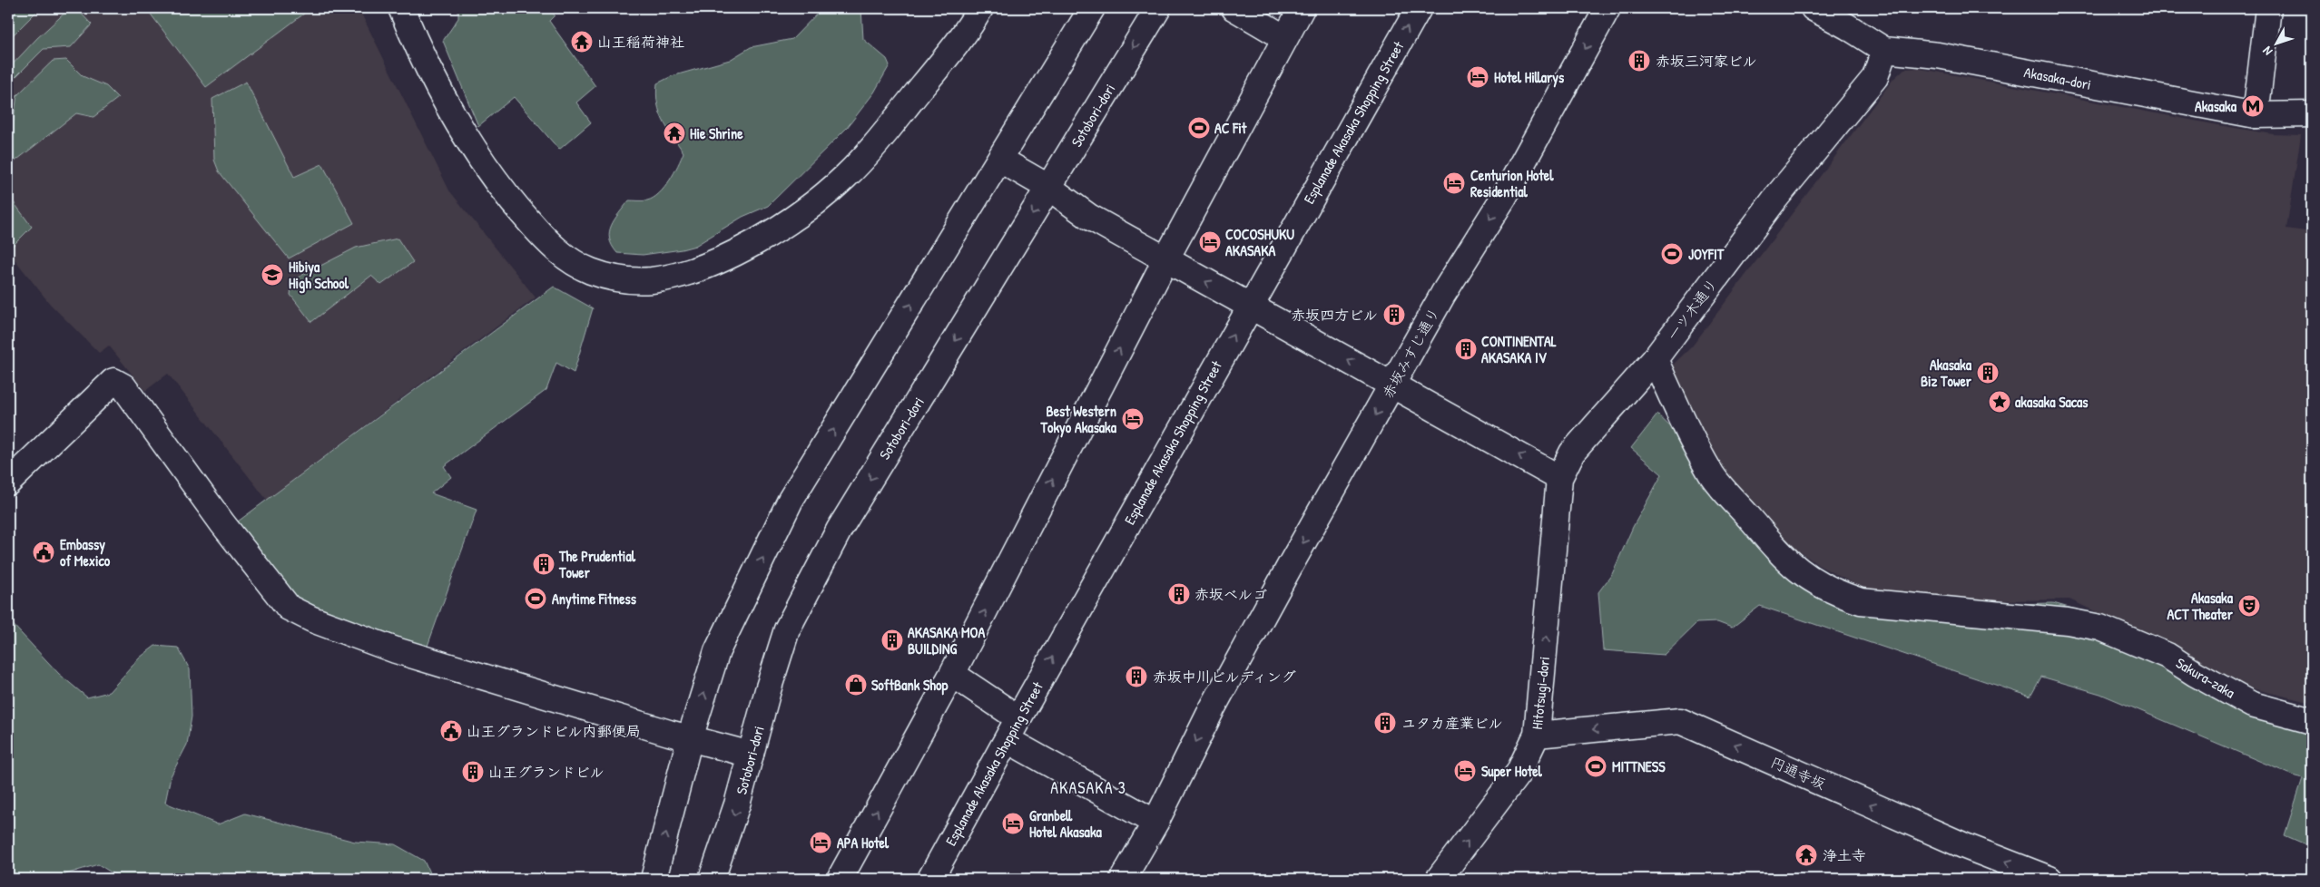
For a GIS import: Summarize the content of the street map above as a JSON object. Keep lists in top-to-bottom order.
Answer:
{
  "streets": {
    "street": [
      "Akasaka-dori",
      "Sotobori-dori",
      "Esplanade Akasaka Shopping Street",
      "一ツ木通り",
      "赤坂みすじ通り",
      "Sakura-zaka",
      "Hitotsugi-dori",
      "円通寺坂"
    ]
  },
  "crossings": [
    ["Akasaka-dori", "一ツ木通り"],
    ["一ツ木通り", "Sakura-zaka"],
    ["一ツ木通り", "Hitotsugi-dori"],
    ["Hitotsugi-dori", "円通寺坂"]
  ],
  "one_way": ["赤坂みすじ通り", "Hitotsugi-dori", "円通寺坂"],
  "districts": ["AKASAKA 3"],
  "places": {
    "temple": ["山王稲荷神社", "Hie Shrine", "浄土寺"],
    "building": [
      "赤坂三河家ビル",
      "赤坂四方ビル",
      "CONTINENTAL AKASAKA IV",
      "Akasaka Biz Tower",
      "The Prudential Tower",
      "赤坂ベルゴ",
      "AKASAKA MOA BUILDING",
      "赤坂中川ビルディング",
      "ユタカ産業ビル",
      "山王グランドビル"
    ],
    "hotel": [
      "Hotel Hillarys",
      "Centurion Hotel Residential",
      "COCOSHUKU AKASAKA",
      "Best Western Tokyo Akasaka",
      "Super Hotel",
      "Granbell Hotel Akasaka",
      "APA Hotel"
    ],
    "metro station": ["Akasaka"],
    "sports": [
      "AC Fit",
      "JOYFIT",
      "Anytime Fitness",
      "MITTNESS"
    ],
    "school or university": ["Hibiya High School"],
    "place": ["akasaka Sacas"],
    "public building": ["Embassy of Mexico", "山王グランドビル内郵便局"],
    "theatre": ["Akasaka ACT Theater"],
    "shop": ["SoftBank Shop"]
  },
  "north": "bottom left"
}
